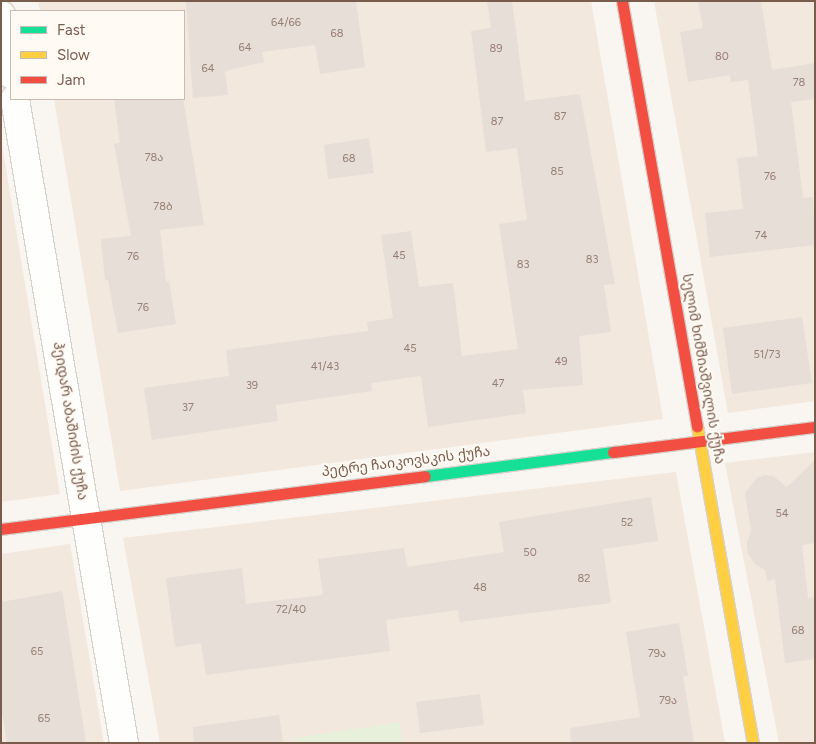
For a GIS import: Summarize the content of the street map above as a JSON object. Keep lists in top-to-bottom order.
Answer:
{
  "streets": {
    "street": ["სელიმ ხიმშიაშვილის ქუჩა", "ჰეიდარ აბაშიძის ქუჩა", "პეტრე ჩაიკოვსკის ქუჩა"]
  },
  "crossings": [
    ["სელიმ ხიმშიაშვილის ქუჩა", "პეტრე ჩაიკოვსკის ქუჩა"],
    ["ჰეიდარ აბაშიძის ქუჩა", "პეტრე ჩაიკოვსკის ქუჩა"]
  ],
  "house_numbers": [
    "64/66",
    "68",
    "64",
    "89",
    "80",
    "64",
    "78",
    "87",
    "87",
    "78ა",
    "68",
    "85",
    "76",
    "78ბ",
    "74",
    "45",
    "76",
    "83",
    "83",
    "76",
    "45",
    "51/73",
    "49",
    "41/43",
    "47",
    "39",
    "37",
    "54",
    "52",
    "50",
    "82",
    "48",
    "72/40",
    "68",
    "65",
    "79ა",
    "79ა",
    "65"
  ],
  "legend": ["Fast", "Slow", "Jam"]
}
